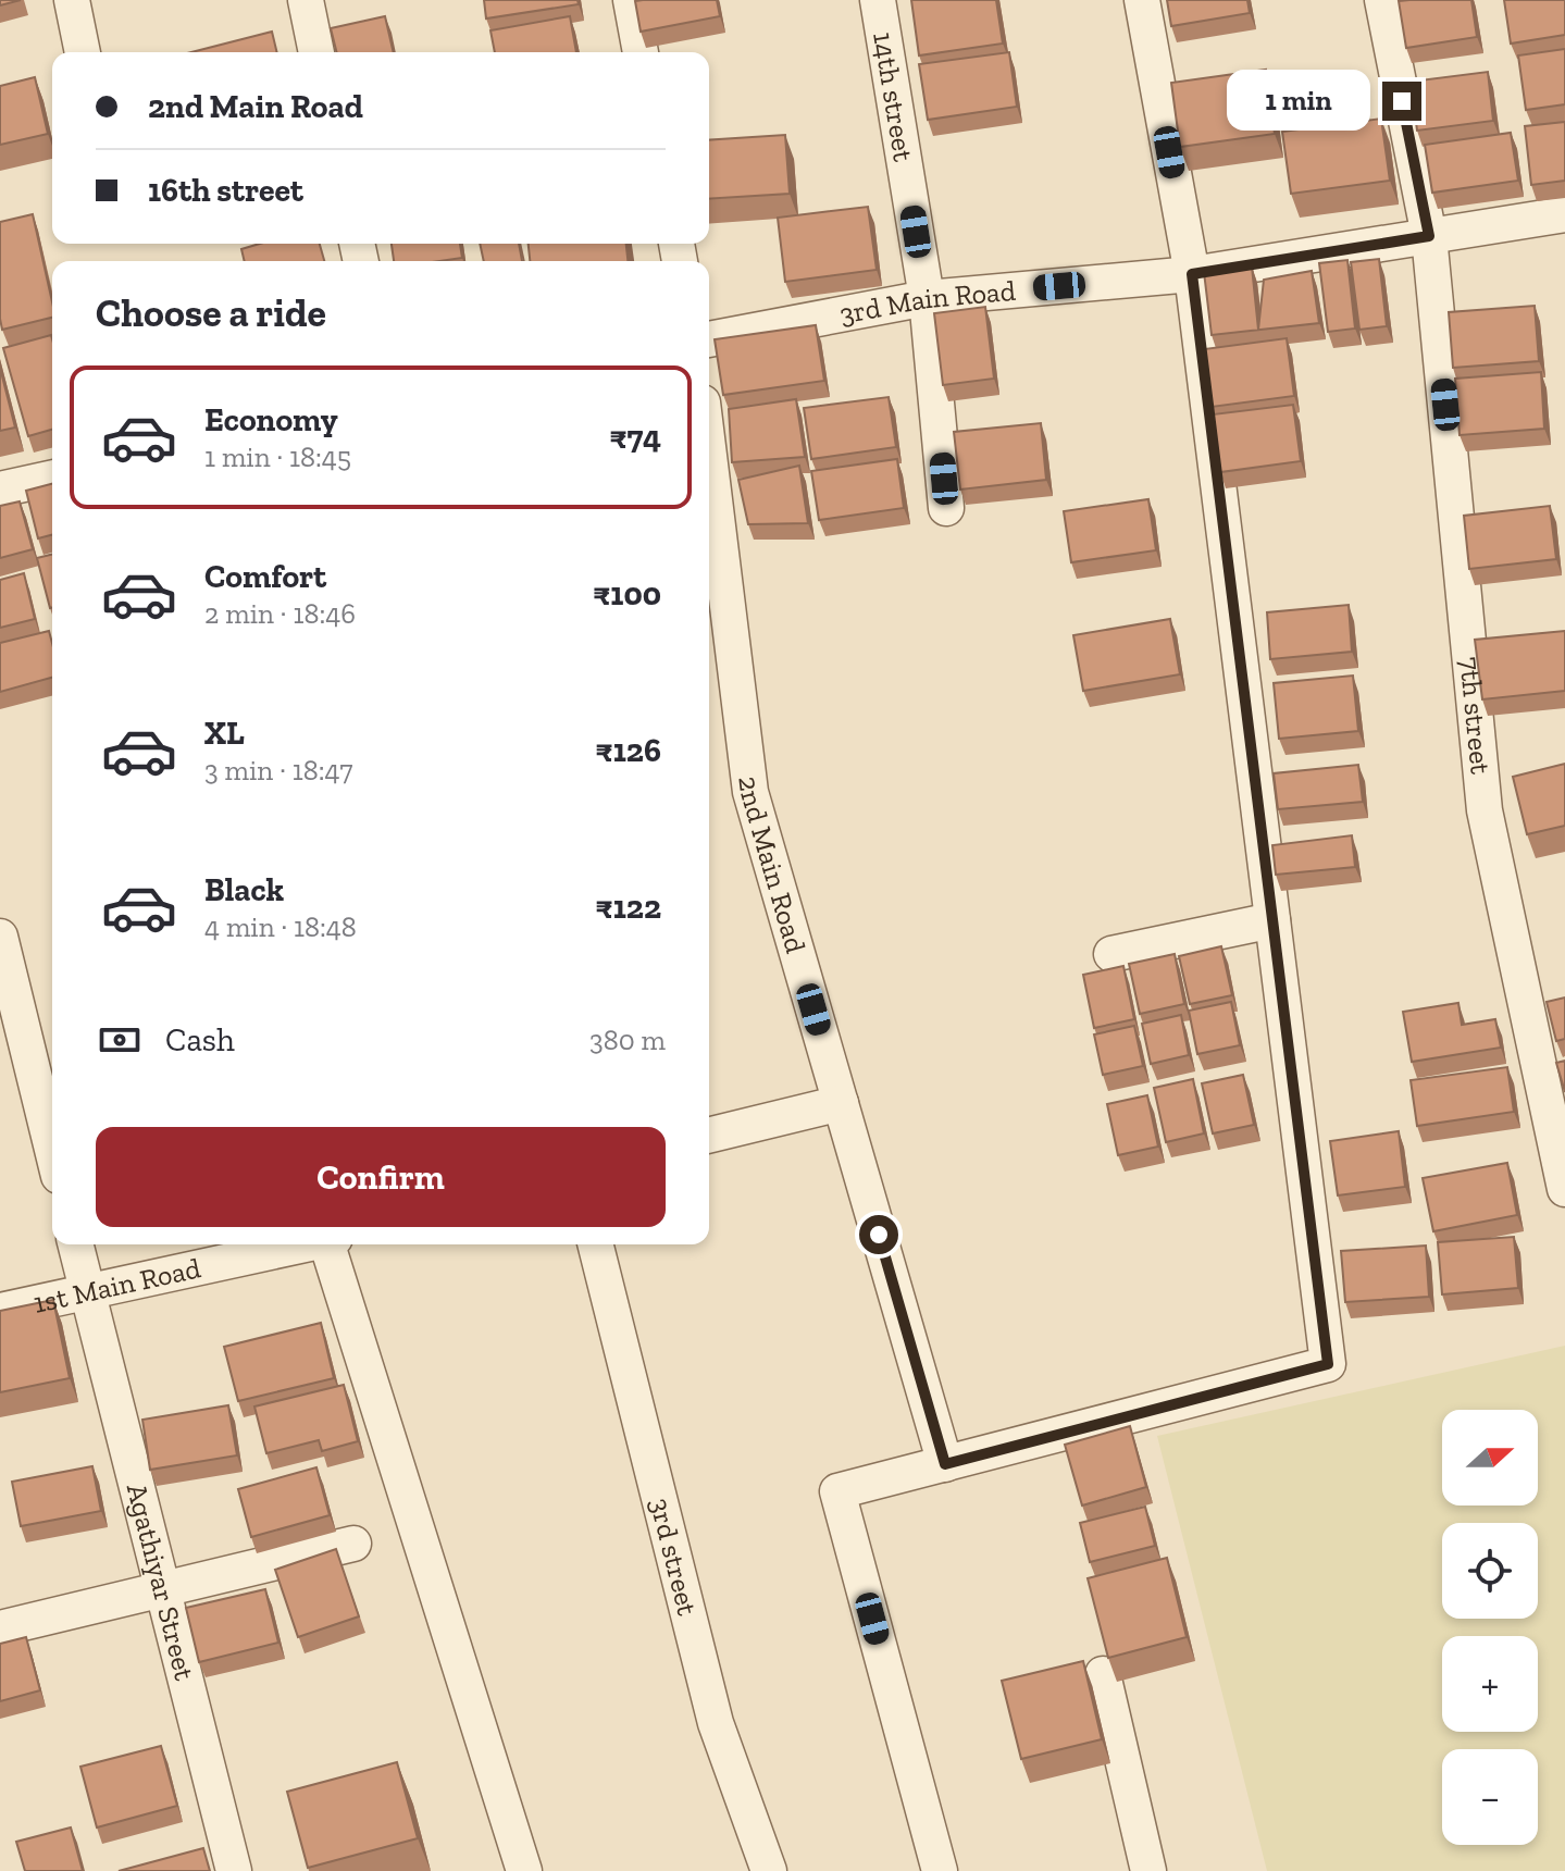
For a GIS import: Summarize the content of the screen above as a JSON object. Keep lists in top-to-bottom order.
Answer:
{
  "streets": {
    "street": [
      "14th street",
      "3rd Main Road",
      "7th street",
      "2nd Main Road",
      "1st Main Road",
      "3rd street",
      "Agathiyar Street"
    ]
  },
  "crossings": [
    ["14th street", "3rd Main Road"],
    ["3rd Main Road", "7th street"],
    ["1st Main Road", "Agathiyar Street"]
  ],
  "north": "right",
  "page": {
    "banner": ["2nd Main Road", "16th street"],
    "bubble": "1 min",
    "heading": "Choose a ride",
    "list": [
      {
        "name": "Economy",
        "note": "1 min · 18:45",
        "value": "₹74"
      },
      {
        "name": "Comfort",
        "note": "2 min · 18:46",
        "value": "₹100"
      },
      {
        "name": "XL",
        "note": "3 min · 18:47",
        "value": "₹126"
      },
      {
        "name": "Black",
        "note": "4 min · 18:48",
        "value": "₹122"
      }
    ],
    "pay": ["Cash", "380 m"],
    "buttons": "Confirm",
    "map_buttons": ["+", "−"]
  }
}
